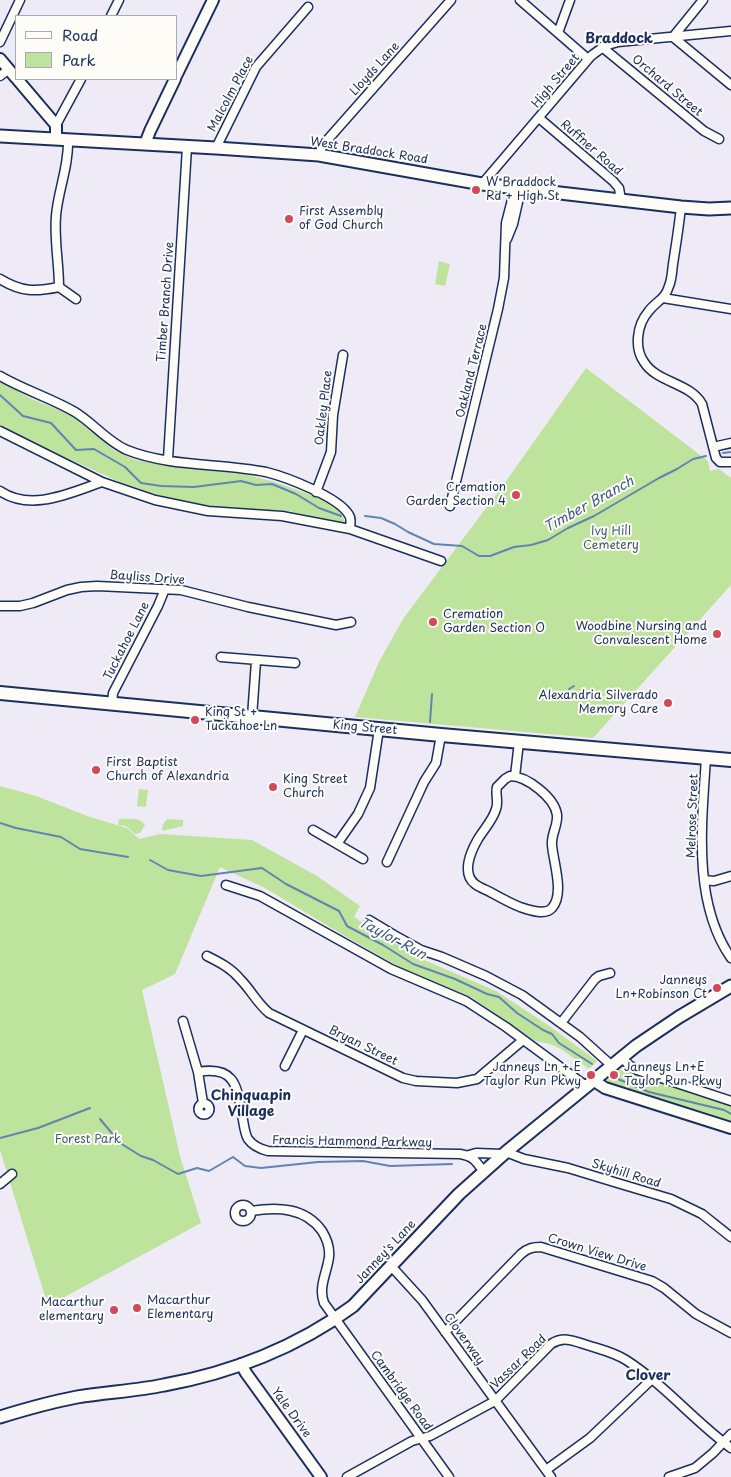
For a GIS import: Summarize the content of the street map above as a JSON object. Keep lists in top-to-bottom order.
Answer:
{
  "streets": {
    "main road": ["West Braddock Road", "King Street", "Janney's Lane"],
    "street": [
      "Lloyds Lane",
      "High Street",
      "Orchard Street",
      "Malcolm Place",
      "Ruffner Road",
      "Timber Branch Drive",
      "Oakland Terrace",
      "Oakley Place",
      "Bayliss Drive",
      "Tuckahoe Lane",
      "Melrose Street",
      "Bryan Street",
      "Francis Hammond Parkway",
      "Skyhill Road",
      "Crown View Drive",
      "Cloverway",
      "Vassar Road",
      "Cambridge Road",
      "Yale Drive"
    ]
  },
  "crossings": [
    ["Lloyds Lane", "West Braddock Road"],
    ["High Street", "Orchard Street"],
    ["High Street", "Ruffner Road"],
    ["High Street", "West Braddock Road"],
    ["Malcolm Place", "West Braddock Road"],
    ["Ruffner Road", "West Braddock Road"],
    ["West Braddock Road", "Timber Branch Drive"],
    ["West Braddock Road", "Oakland Terrace"],
    ["Bayliss Drive", "Tuckahoe Lane"],
    ["Tuckahoe Lane", "King Street"],
    ["King Street", "Melrose Street"],
    ["Francis Hammond Parkway", "Skyhill Road"],
    ["Francis Hammond Parkway", "Janney's Lane"],
    ["Skyhill Road", "Janney's Lane"],
    ["Janney's Lane", "Cloverway"],
    ["Janney's Lane", "Cambridge Road"],
    ["Janney's Lane", "Yale Drive"],
    ["Crown View Drive", "Cloverway"],
    ["Cloverway", "Vassar Road"],
    ["Vassar Road", "Cambridge Road"]
  ],
  "districts": ["Braddock", "Chinquapin Village", "Clover"],
  "water": ["Timber Branch", "Taylor Run"],
  "parks": ["Ivy Hill Cemetery", "Forest Park"],
  "places": [
    "W Braddock Rd + High St",
    "First Assembly of God Church",
    "Cremation Garden Section 4",
    "Cremation Garden Section O",
    "Woodbine Nursing and Convalescent Home",
    "Alexandria Silverado Memory Care",
    "King St + Tuckahoe Ln",
    "First Baptist Church of Alexandria",
    "King Street Church",
    "Janneys Ln+Robinson Ct",
    "Janneys Ln + E Taylor Run Pkwy",
    "Janneys Ln+E Taylor Run Pkwy",
    "Macarthur Elementary",
    "Macarthur elementary"
  ],
  "legend": ["Road", "Park"]
}
